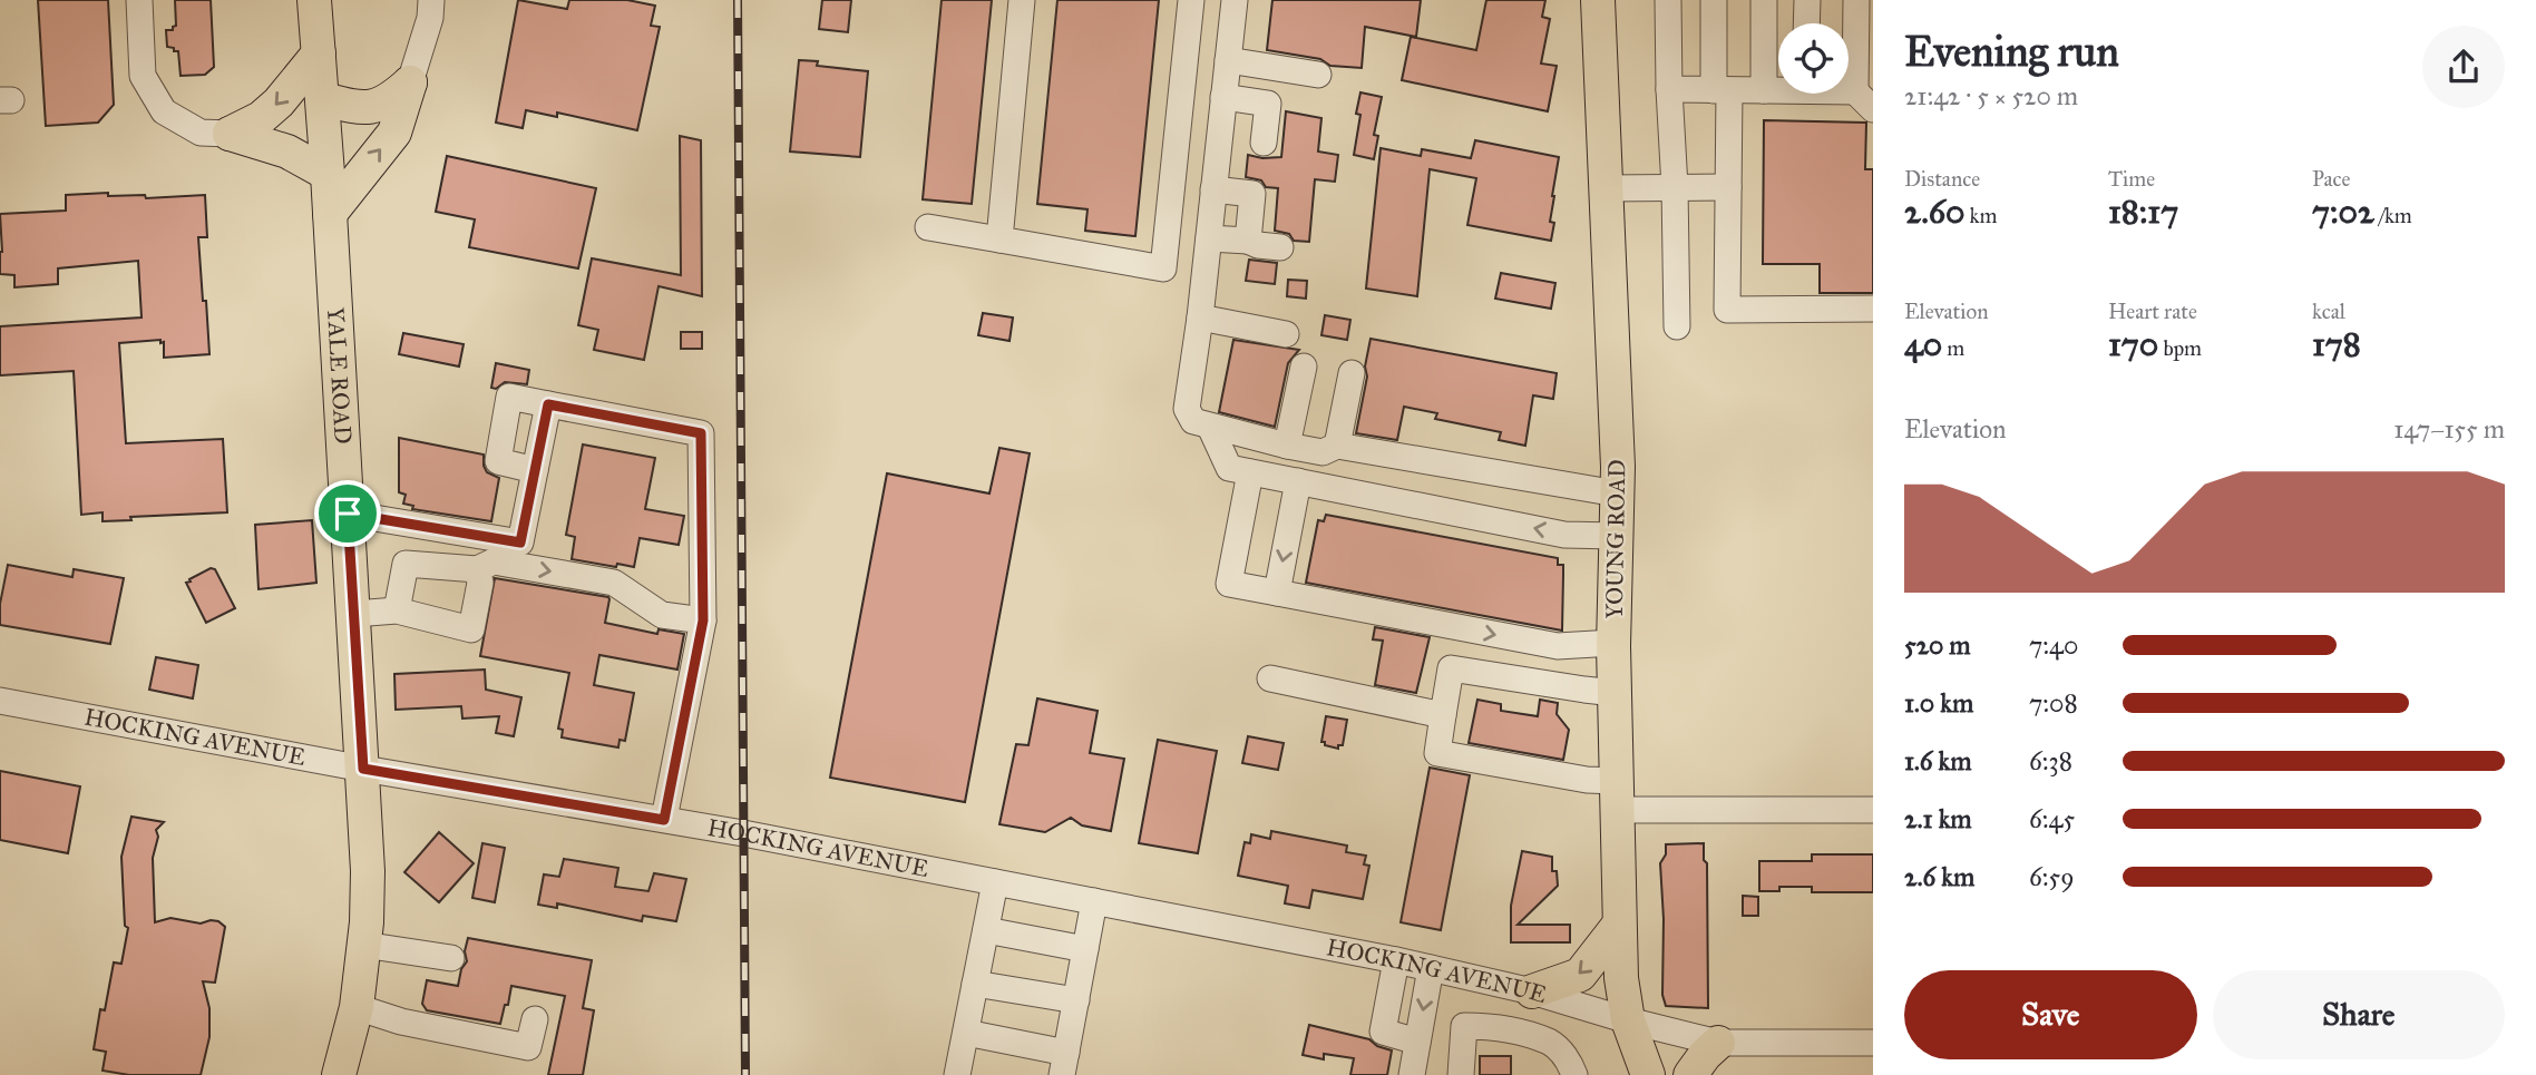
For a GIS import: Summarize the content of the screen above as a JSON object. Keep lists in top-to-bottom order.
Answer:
{
  "streets": {
    "main road": ["YALE ROAD", "YOUNG ROAD"],
    "street": ["HOCKING AVENUE"]
  },
  "crossings": [
    ["YALE ROAD", "HOCKING AVENUE"],
    ["YOUNG ROAD", "HOCKING AVENUE"]
  ],
  "page": {
    "heading": ["Evening run", "21:42 · 5 × 520 m"],
    "stats": [
      ["Distance", "2.60 km"],
      ["Time", "18:17"],
      ["Pace", "7:02 /km"],
      ["Elevation", "40 m"],
      ["Heart rate", "170 bpm"],
      ["kcal", "178"]
    ],
    "chart": ["Elevation", "147–155 m"],
    "list": [
      {
        "name": "520 m",
        "note": "7:40"
      },
      {
        "name": "1.0 km",
        "note": "7:08"
      },
      {
        "name": "1.6 km",
        "note": "6:38"
      },
      {
        "name": "2.1 km",
        "note": "6:45"
      },
      {
        "name": "2.6 km",
        "note": "6:59"
      }
    ],
    "buttons": ["Save", "Share"]
  }
}
